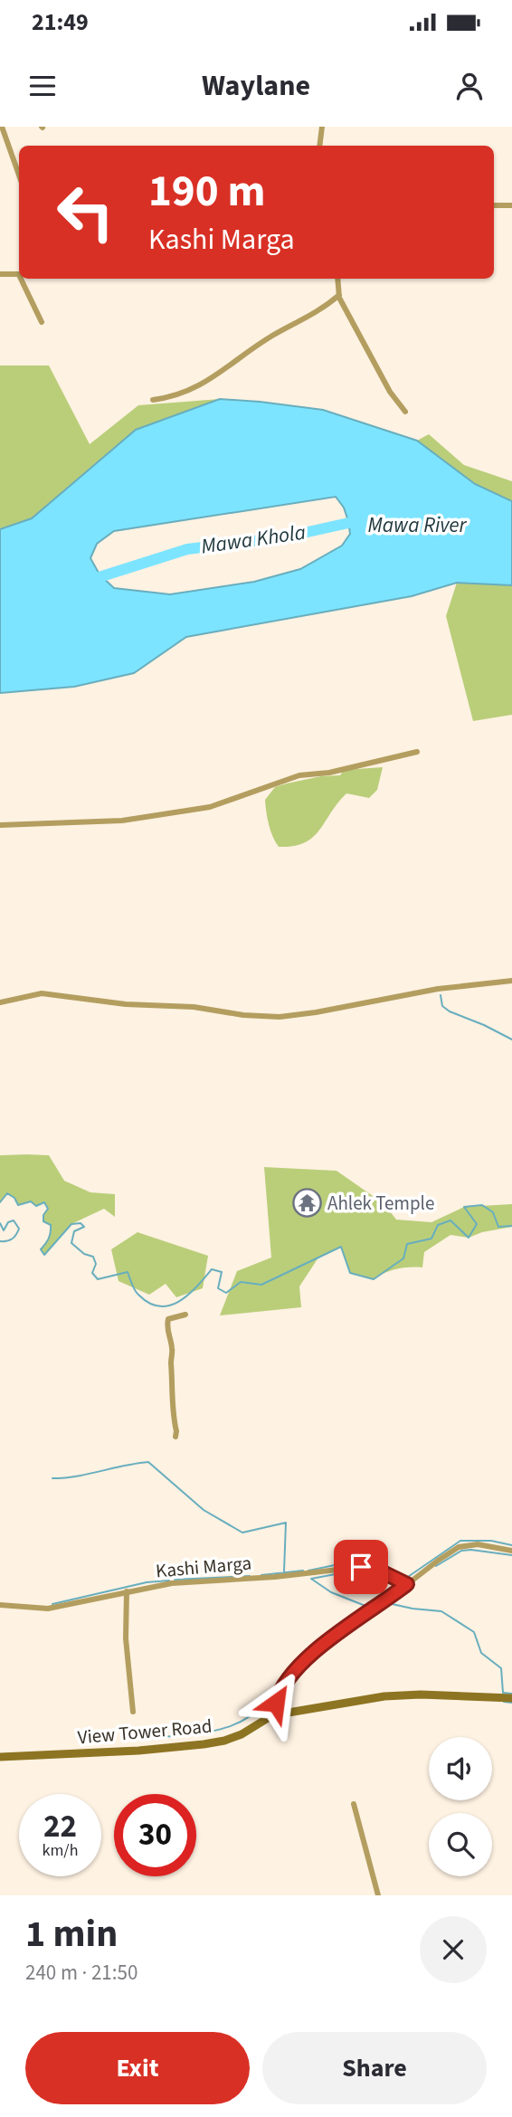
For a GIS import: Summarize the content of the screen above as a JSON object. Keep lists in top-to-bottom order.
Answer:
{
  "streets": {
    "street": ["Kashi Marga", "View Tower Road"]
  },
  "water": ["Mawa River", "Mawa Khola"],
  "places": {
    "temple": ["Ahlek Temple"]
  },
  "page": {
    "status": "21:49",
    "header": "Waylane",
    "turn": ["190 m", "Kashi Marga"],
    "speed": "22 km/h",
    "limit": "30",
    "heading": ["1 min", "240 m · 21:50"],
    "buttons": ["Exit", "Share"]
  }
}
